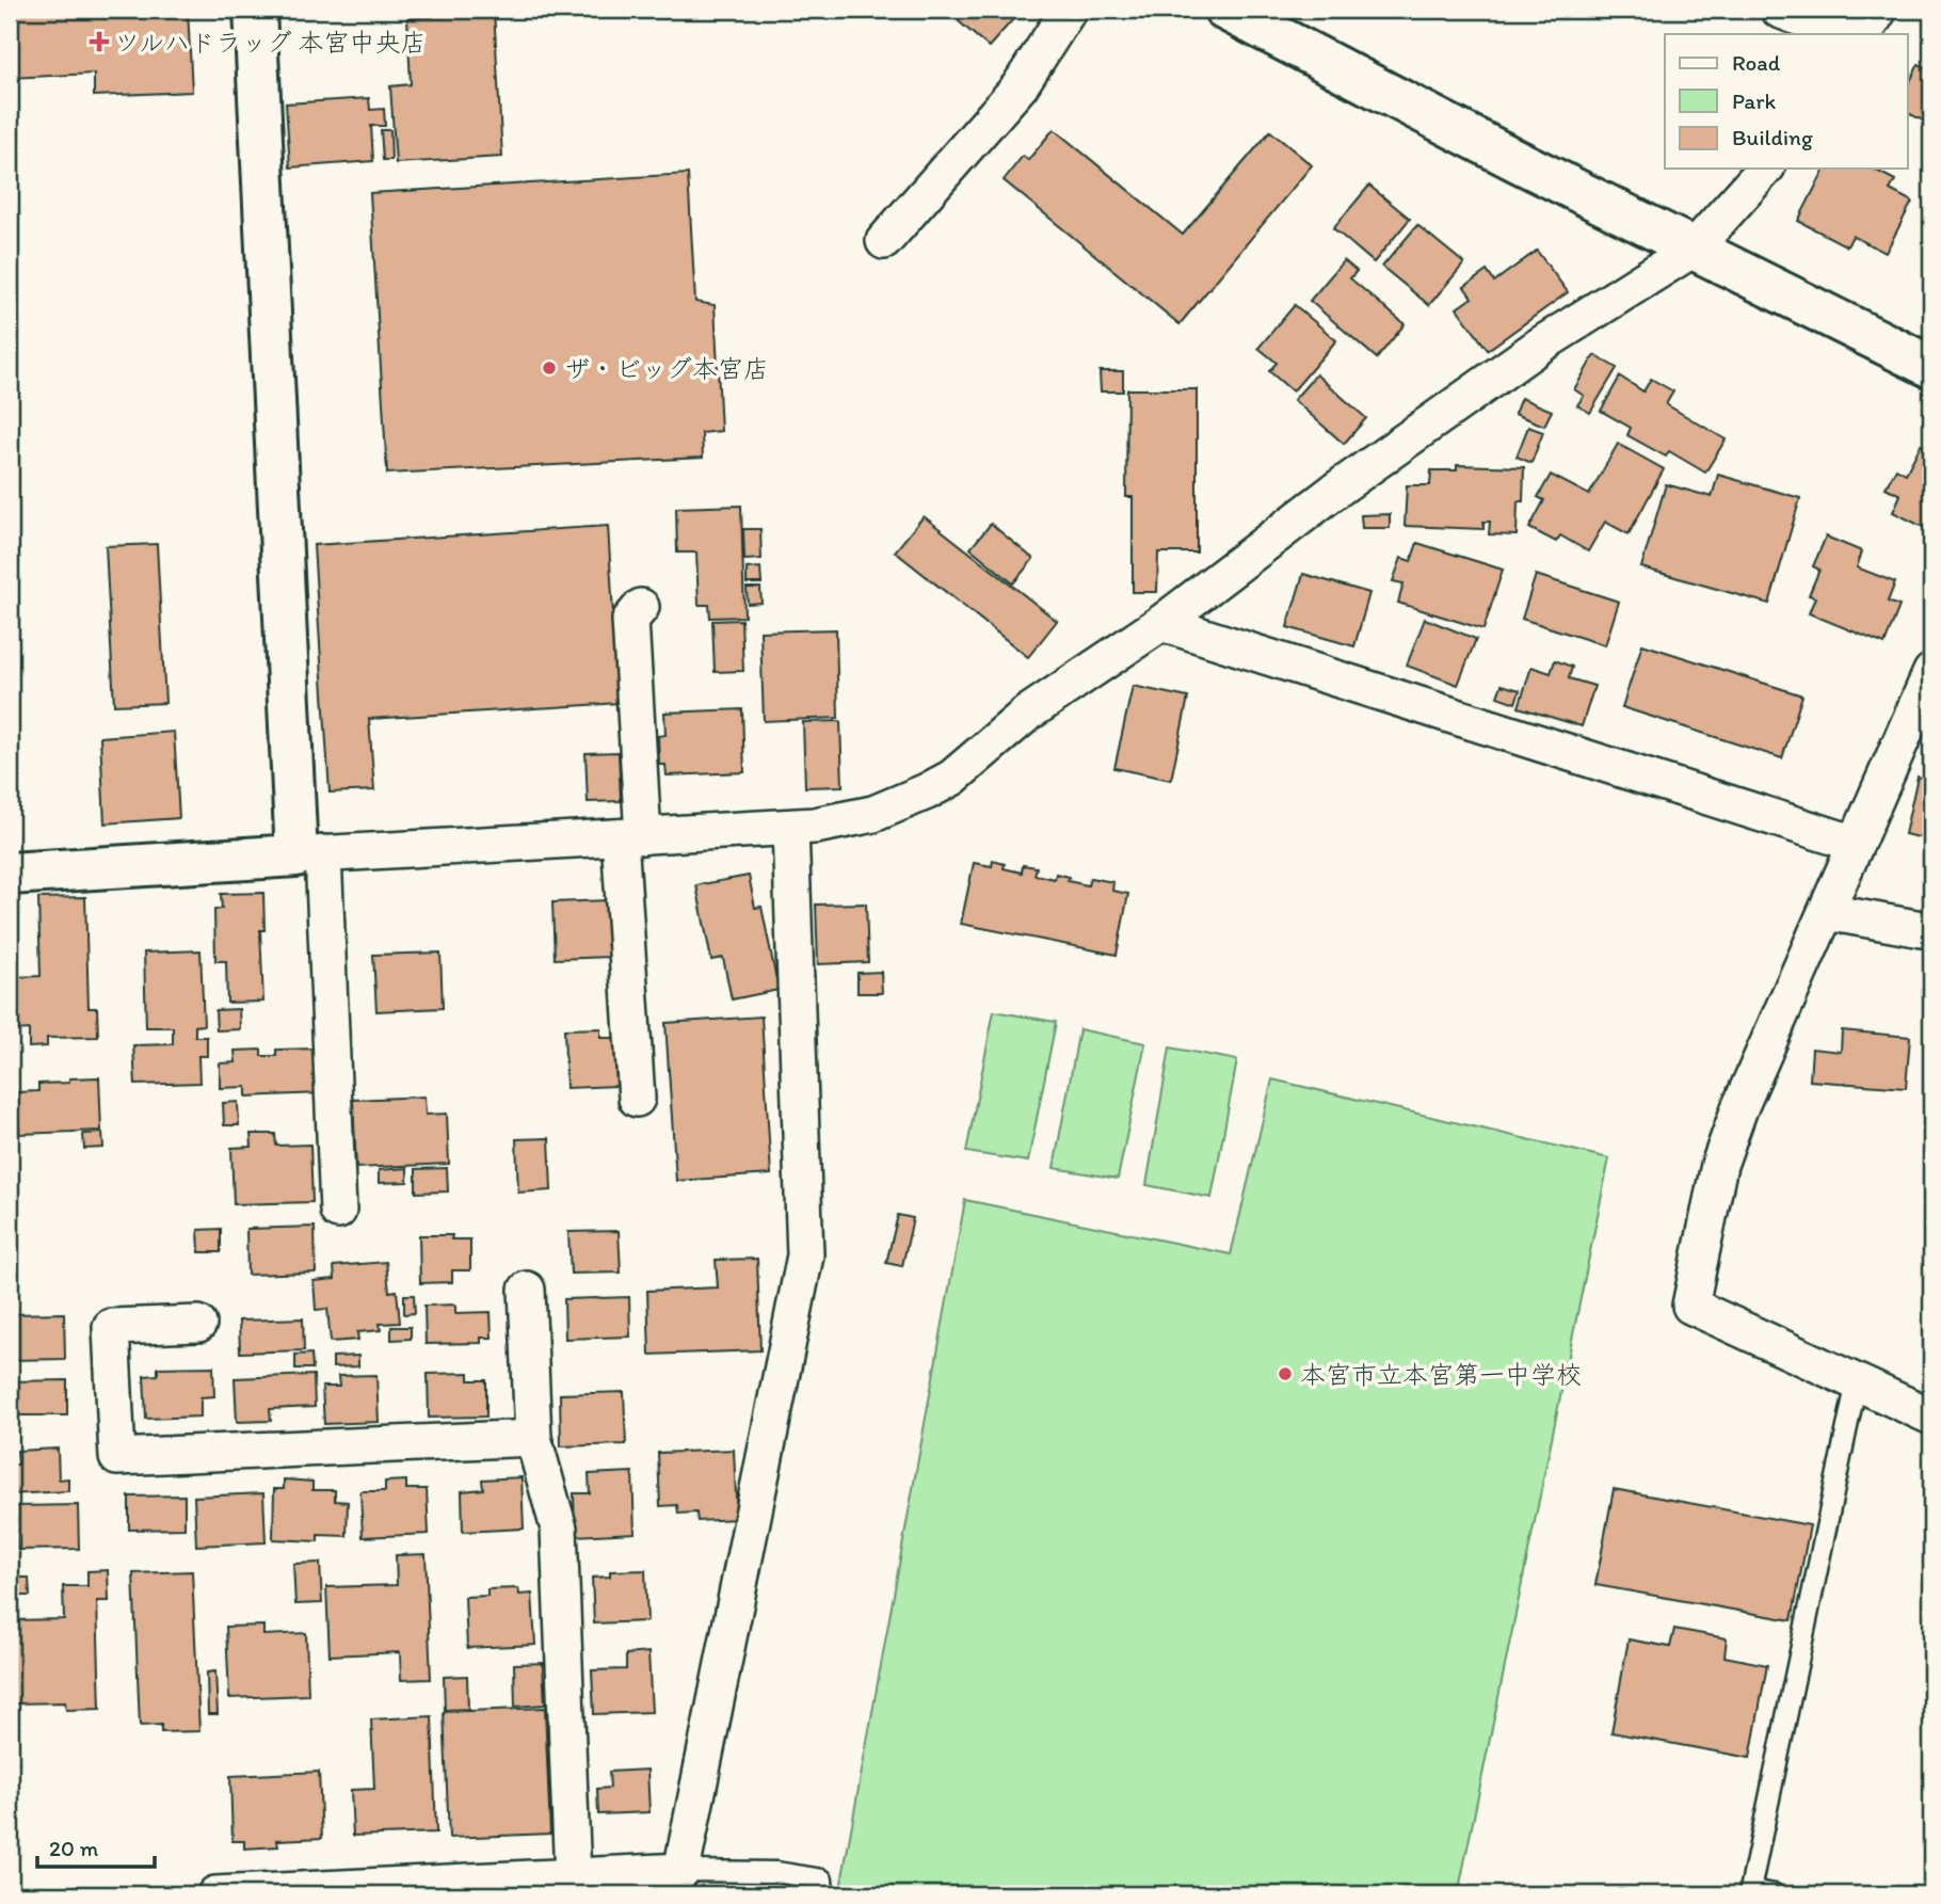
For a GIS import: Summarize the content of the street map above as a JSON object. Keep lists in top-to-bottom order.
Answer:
{
  "places": {
    "health": ["ツルハドラッグ 本宮中央店"],
    "other": ["ザ・ビッグ本宮店", "本宮市立本宮第一中学校"]
  },
  "legend": ["Road", "Park", "Building"],
  "scale_bar": "20 m"
}
